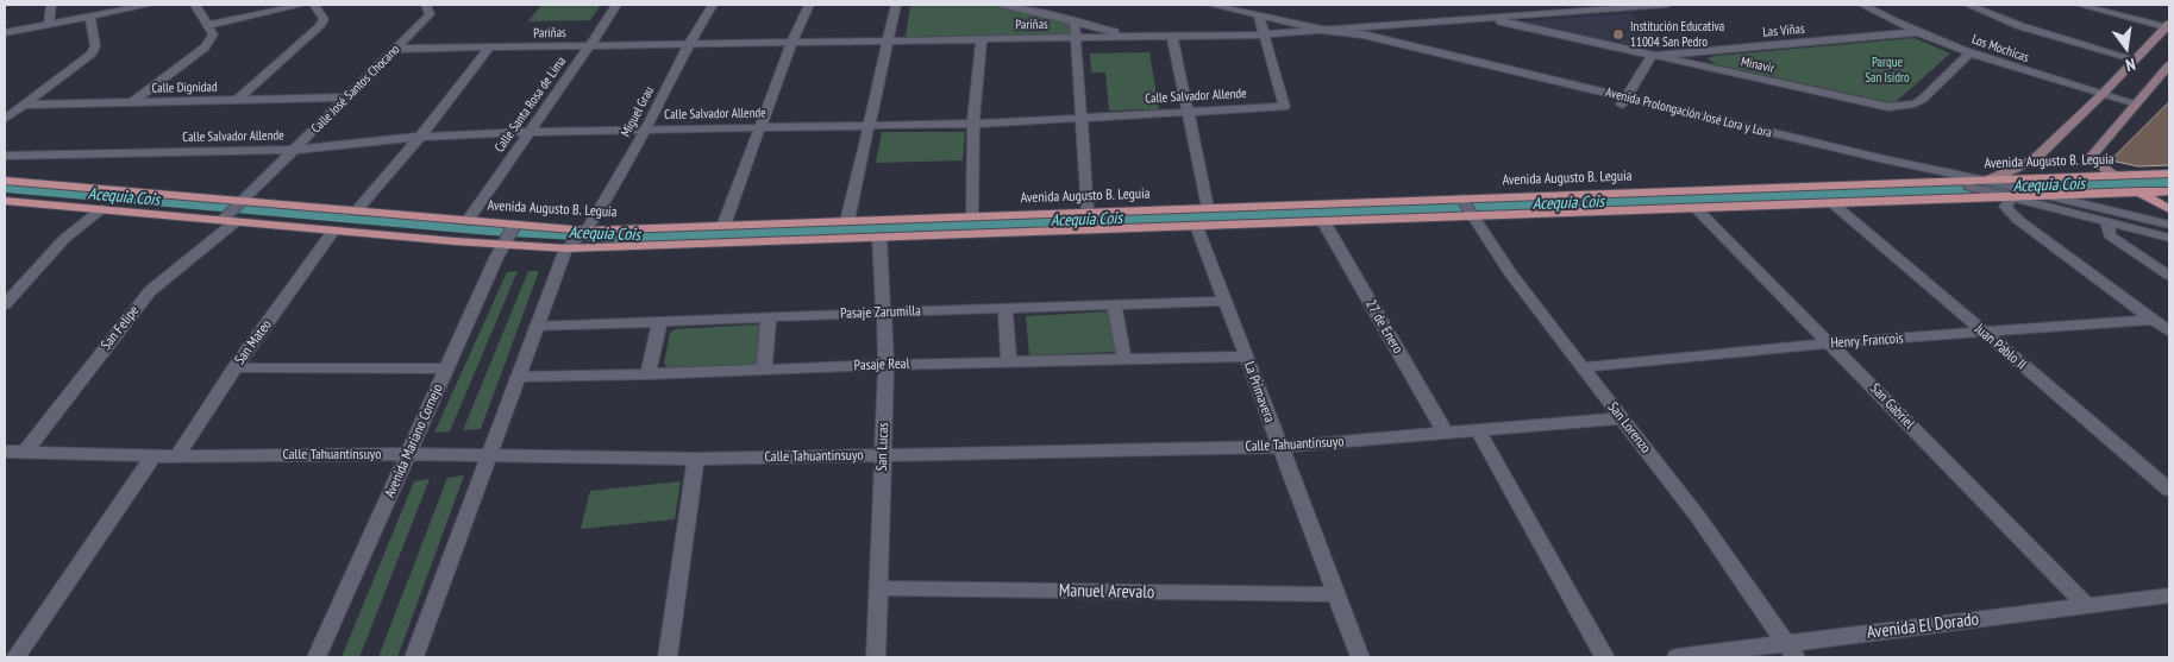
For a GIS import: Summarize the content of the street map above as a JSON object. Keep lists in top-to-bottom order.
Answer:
{
  "streets": {
    "main road": ["Avenida Augusto B. Leguia"],
    "street": [
      "Pariñas",
      "Las Viñas",
      "Los Mochicas",
      "Minavir",
      "Calle Dignidad",
      "Calle José Santos Chocano",
      "Calle Salvador Allende",
      "Calle Santa Rosa de Lima",
      "Miguel Grau",
      "Avenida Prolongación José Lora y Lora",
      "Pasaje Zarumilla",
      "27 de Enero",
      "San Felipe",
      "Henry Francois",
      "San Mateo",
      "Juan Pablo II",
      "Pasaje Real",
      "La Primavera",
      "San Gabriel",
      "San Lorenzo",
      "Avenida Mariano Cornejo",
      "Calle Tahuantinsuyo",
      "San Lucas",
      "Manuel Arevalo",
      "Avenida El Dorado"
    ]
  },
  "crossings": [
    ["Pariñas", "Minavir"],
    ["Pariñas", "Calle José Santos Chocano"],
    ["Pariñas", "Calle Salvador Allende"],
    ["Pariñas", "Calle Santa Rosa de Lima"],
    ["Pariñas", "Miguel Grau"],
    ["Pariñas", "Avenida Prolongación José Lora y Lora"],
    ["Las Viñas", "Los Mochicas"],
    ["Las Viñas", "Minavir"],
    ["Los Mochicas", "Minavir"],
    ["Calle Dignidad", "Calle José Santos Chocano"],
    ["Calle José Santos Chocano", "Calle Salvador Allende"],
    ["Calle José Santos Chocano", "Avenida Augusto B. Leguia"],
    ["Calle José Santos Chocano", "San Felipe"],
    ["Calle Salvador Allende", "Calle Santa Rosa de Lima"],
    ["Calle Salvador Allende", "Miguel Grau"],
    ["Calle Santa Rosa de Lima", "Avenida Augusto B. Leguia"],
    ["Miguel Grau", "Avenida Augusto B. Leguia"],
    ["Avenida Prolongación José Lora y Lora", "Avenida Augusto B. Leguia"],
    ["Avenida Augusto B. Leguia", "San Lorenzo"],
    ["Avenida Augusto B. Leguia", "Avenida Mariano Cornejo"],
    ["Pasaje Zarumilla", "La Primavera"],
    ["Pasaje Zarumilla", "San Lucas"],
    ["27 de Enero", "Calle Tahuantinsuyo"],
    ["San Felipe", "Calle Tahuantinsuyo"],
    ["Henry Francois", "Juan Pablo II"],
    ["Henry Francois", "San Gabriel"],
    ["Henry Francois", "San Lorenzo"],
    ["San Mateo", "Calle Tahuantinsuyo"],
    ["Pasaje Real", "La Primavera"],
    ["Pasaje Real", "San Lucas"],
    ["La Primavera", "Calle Tahuantinsuyo"],
    ["La Primavera", "Manuel Arevalo"],
    ["San Gabriel", "Avenida El Dorado"],
    ["San Lorenzo", "Calle Tahuantinsuyo"],
    ["San Lorenzo", "Avenida El Dorado"],
    ["Avenida Mariano Cornejo", "Calle Tahuantinsuyo"],
    ["Calle Tahuantinsuyo", "San Lucas"],
    ["San Lucas", "Manuel Arevalo"]
  ],
  "water": ["Acequia Cois"],
  "parks": ["Parque San Isidro"],
  "places": ["Institución Educativa 11004 San Pedro"],
  "north": "bottom"
}
